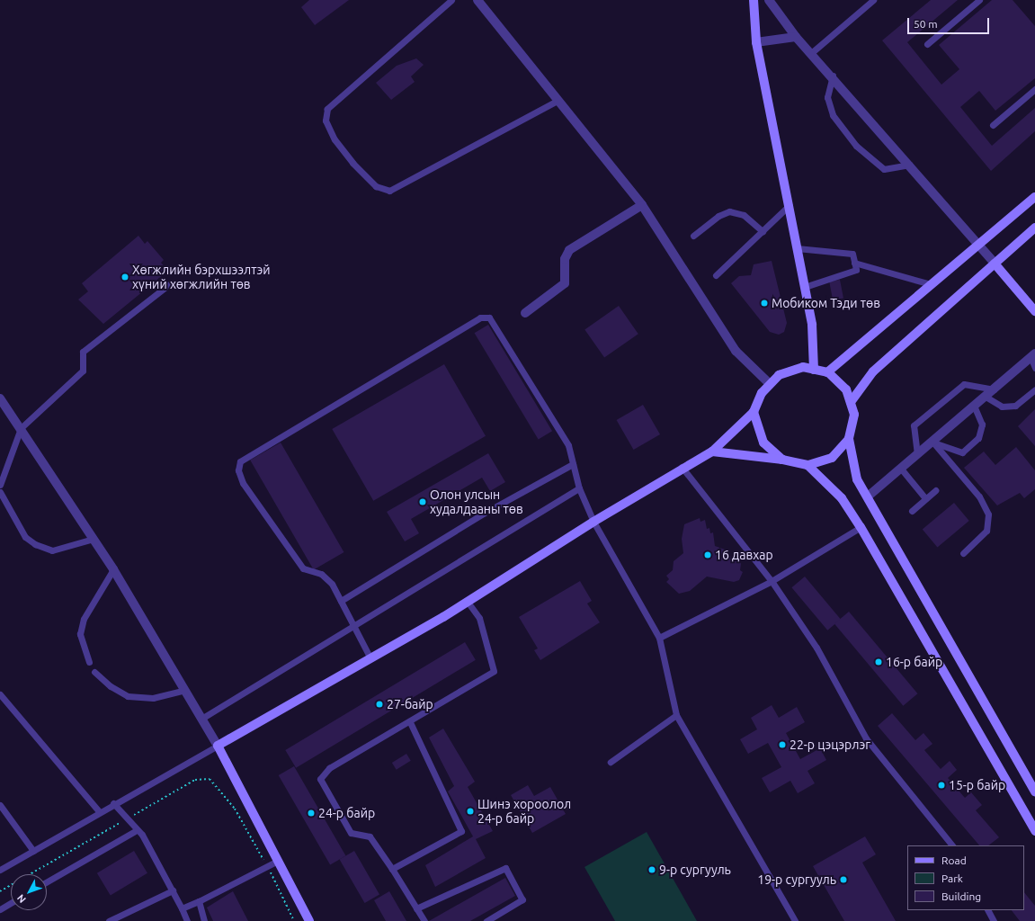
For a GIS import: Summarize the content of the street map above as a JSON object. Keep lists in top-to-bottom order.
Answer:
{
  "places": [
    "Хөгжлийн бэрхшээлтэй хүний хөгжлийн төв",
    "Мобиком Тэди төв",
    "Олон улсын худалдааны төв",
    "16 давхар",
    "16-р байр",
    "27-байр",
    "22-р цэцэрлэг",
    "15-р байр",
    "Шинэ хороолол 24-р байр",
    "24-р байр",
    "9-р сургууль",
    "19-р сургууль"
  ],
  "legend": ["Road", "Park", "Building"],
  "scale_bar": "50 m",
  "north": "bottom left"
}
